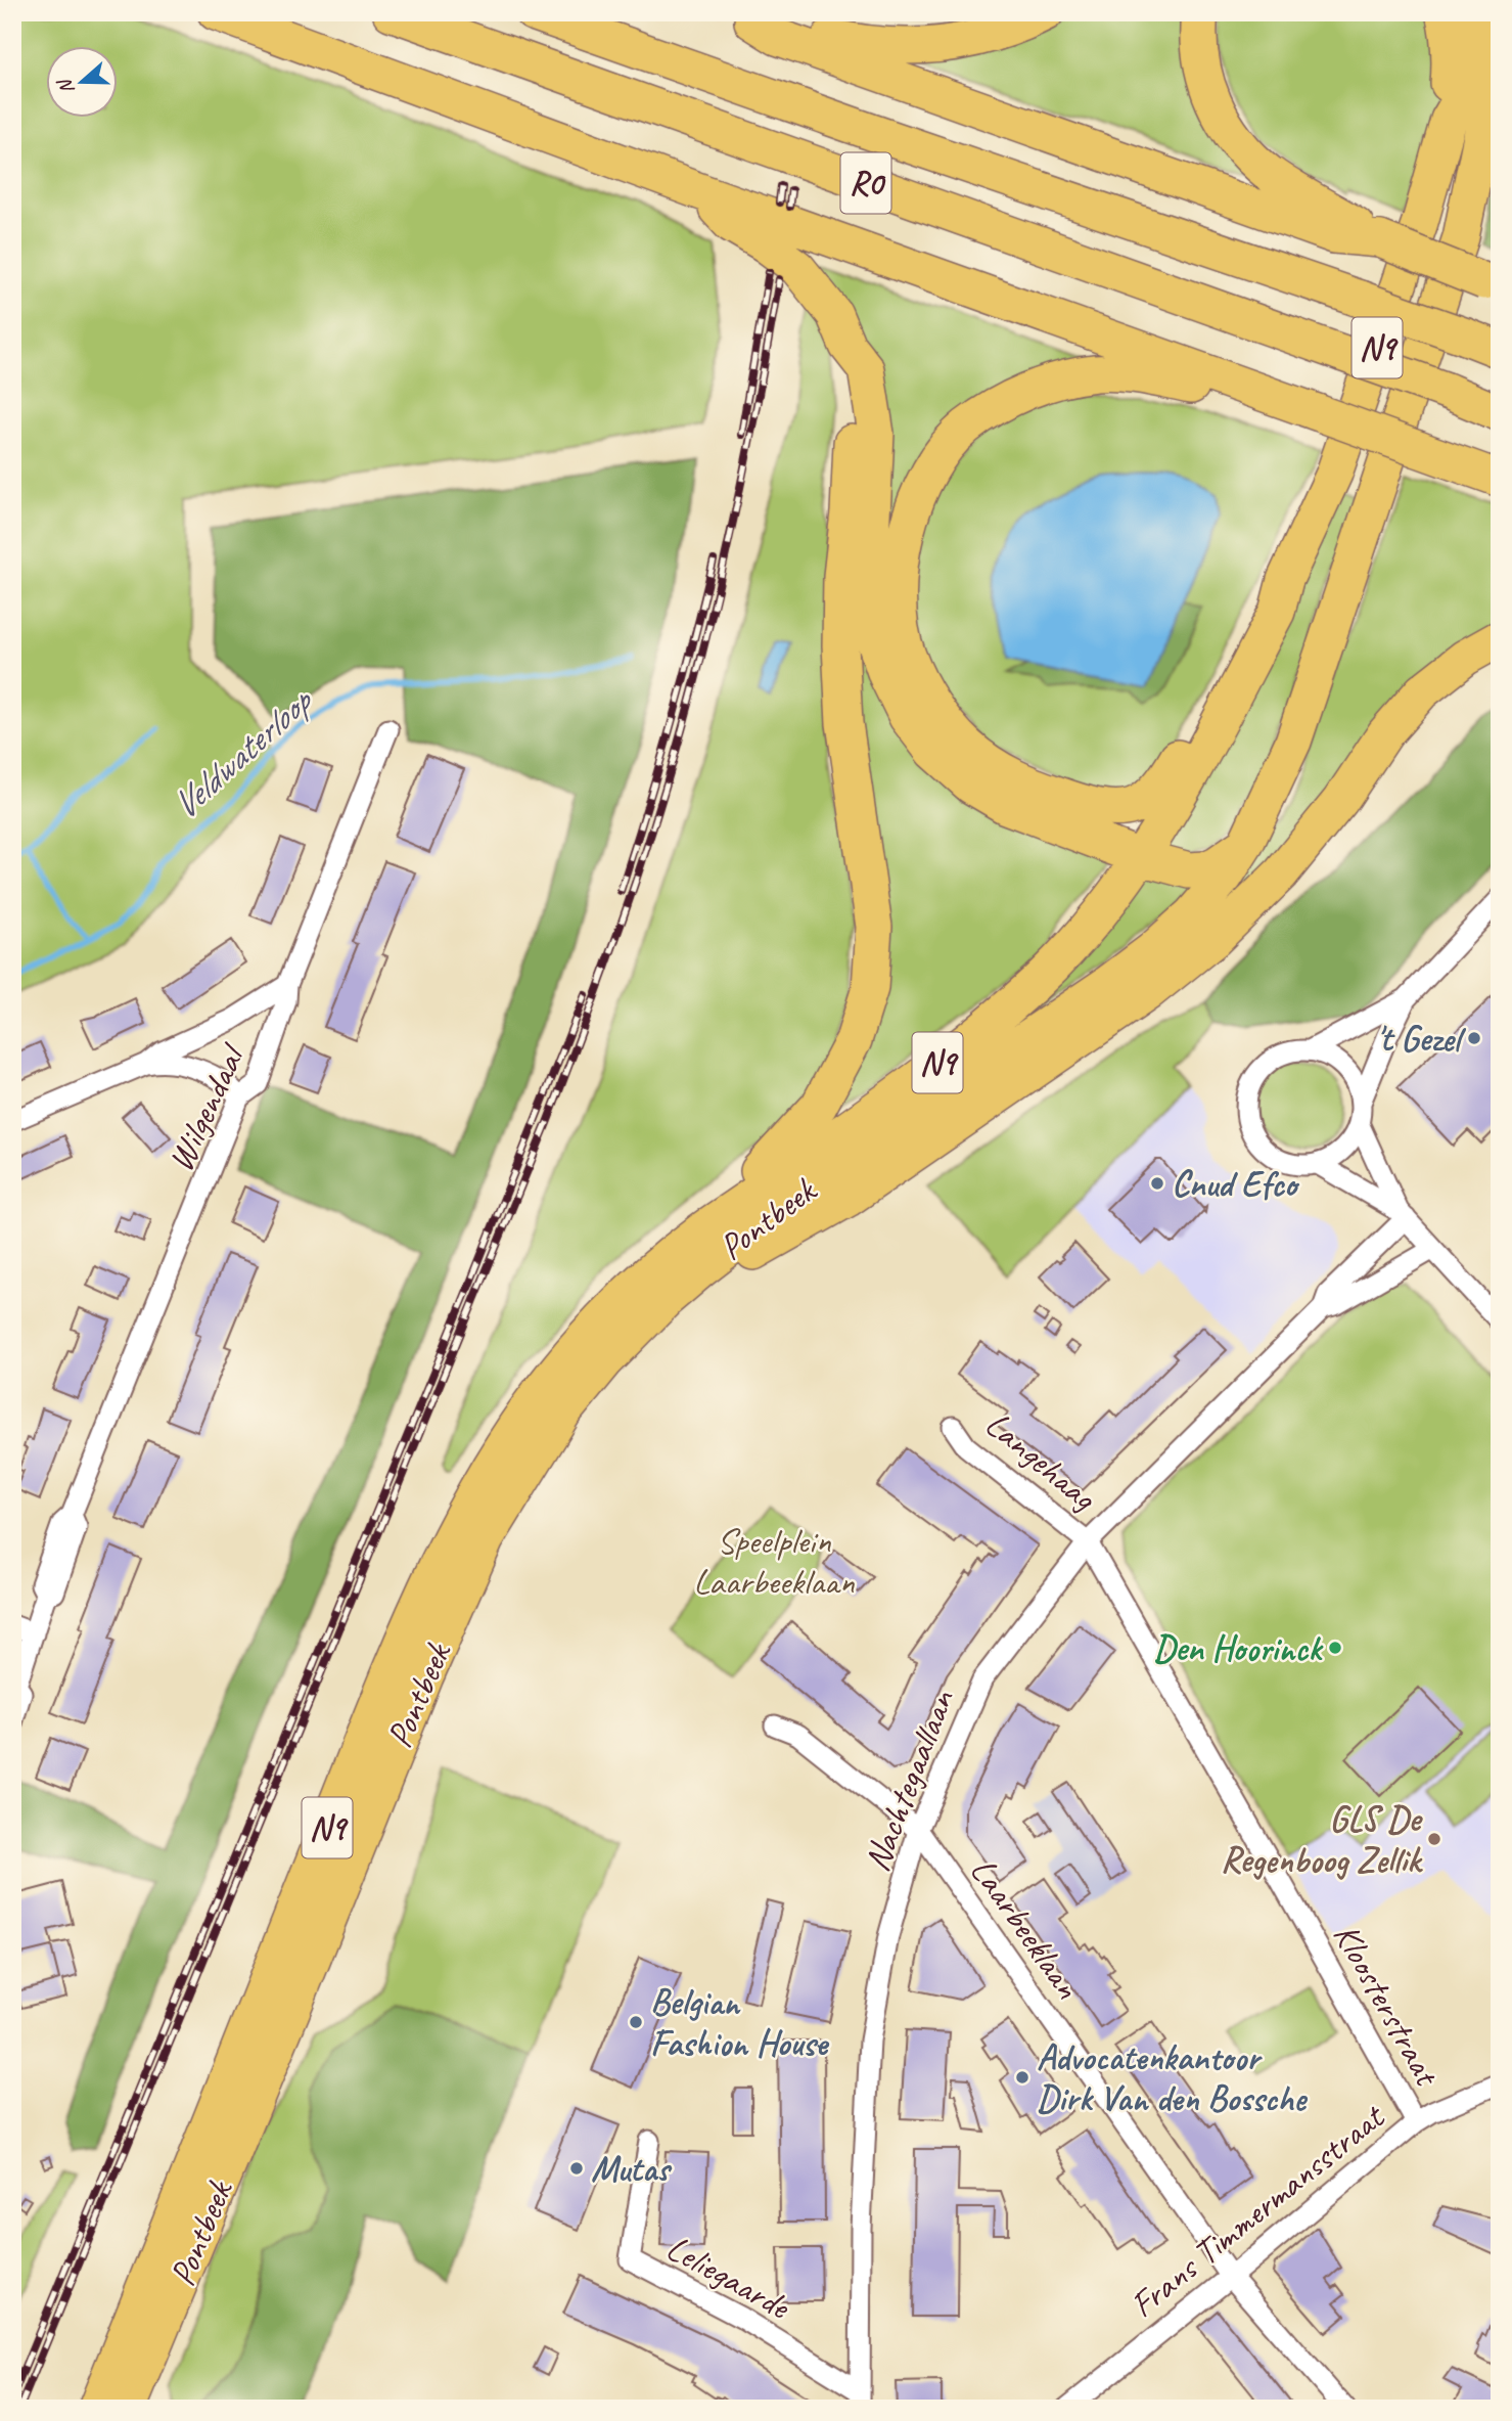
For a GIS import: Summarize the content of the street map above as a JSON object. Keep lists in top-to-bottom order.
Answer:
{
  "streets": {
    "highway": ["R0", "N9", "Pontbeek"],
    "street": [
      "Wilgendaal",
      "Langehaag",
      "Nachtegaallaan",
      "Laarbeeklaan",
      "Kloosterstraat",
      "Frans Timmermansstraat",
      "Leliegaarde"
    ]
  },
  "crossings": [
    ["N9", "Pontbeek"],
    ["Langehaag", "Nachtegaallaan"],
    ["Langehaag", "Kloosterstraat"],
    ["Nachtegaallaan", "Laarbeeklaan"],
    ["Nachtegaallaan", "Kloosterstraat"],
    ["Nachtegaallaan", "Leliegaarde"],
    ["Laarbeeklaan", "Frans Timmermansstraat"],
    ["Kloosterstraat", "Frans Timmermansstraat"]
  ],
  "water": ["Veldwaterloop"],
  "parks": ["Speelplein Laarbeeklaan"],
  "places": [
    "'t Gezel",
    "Cnud Efco",
    "Den Hoorinck",
    "GLS De Regenboog Zellik",
    "Belgian Fashion House",
    "Advocatenkantoor Dirk Van den Bossche",
    "Mutas"
  ],
  "north": "left"
}
